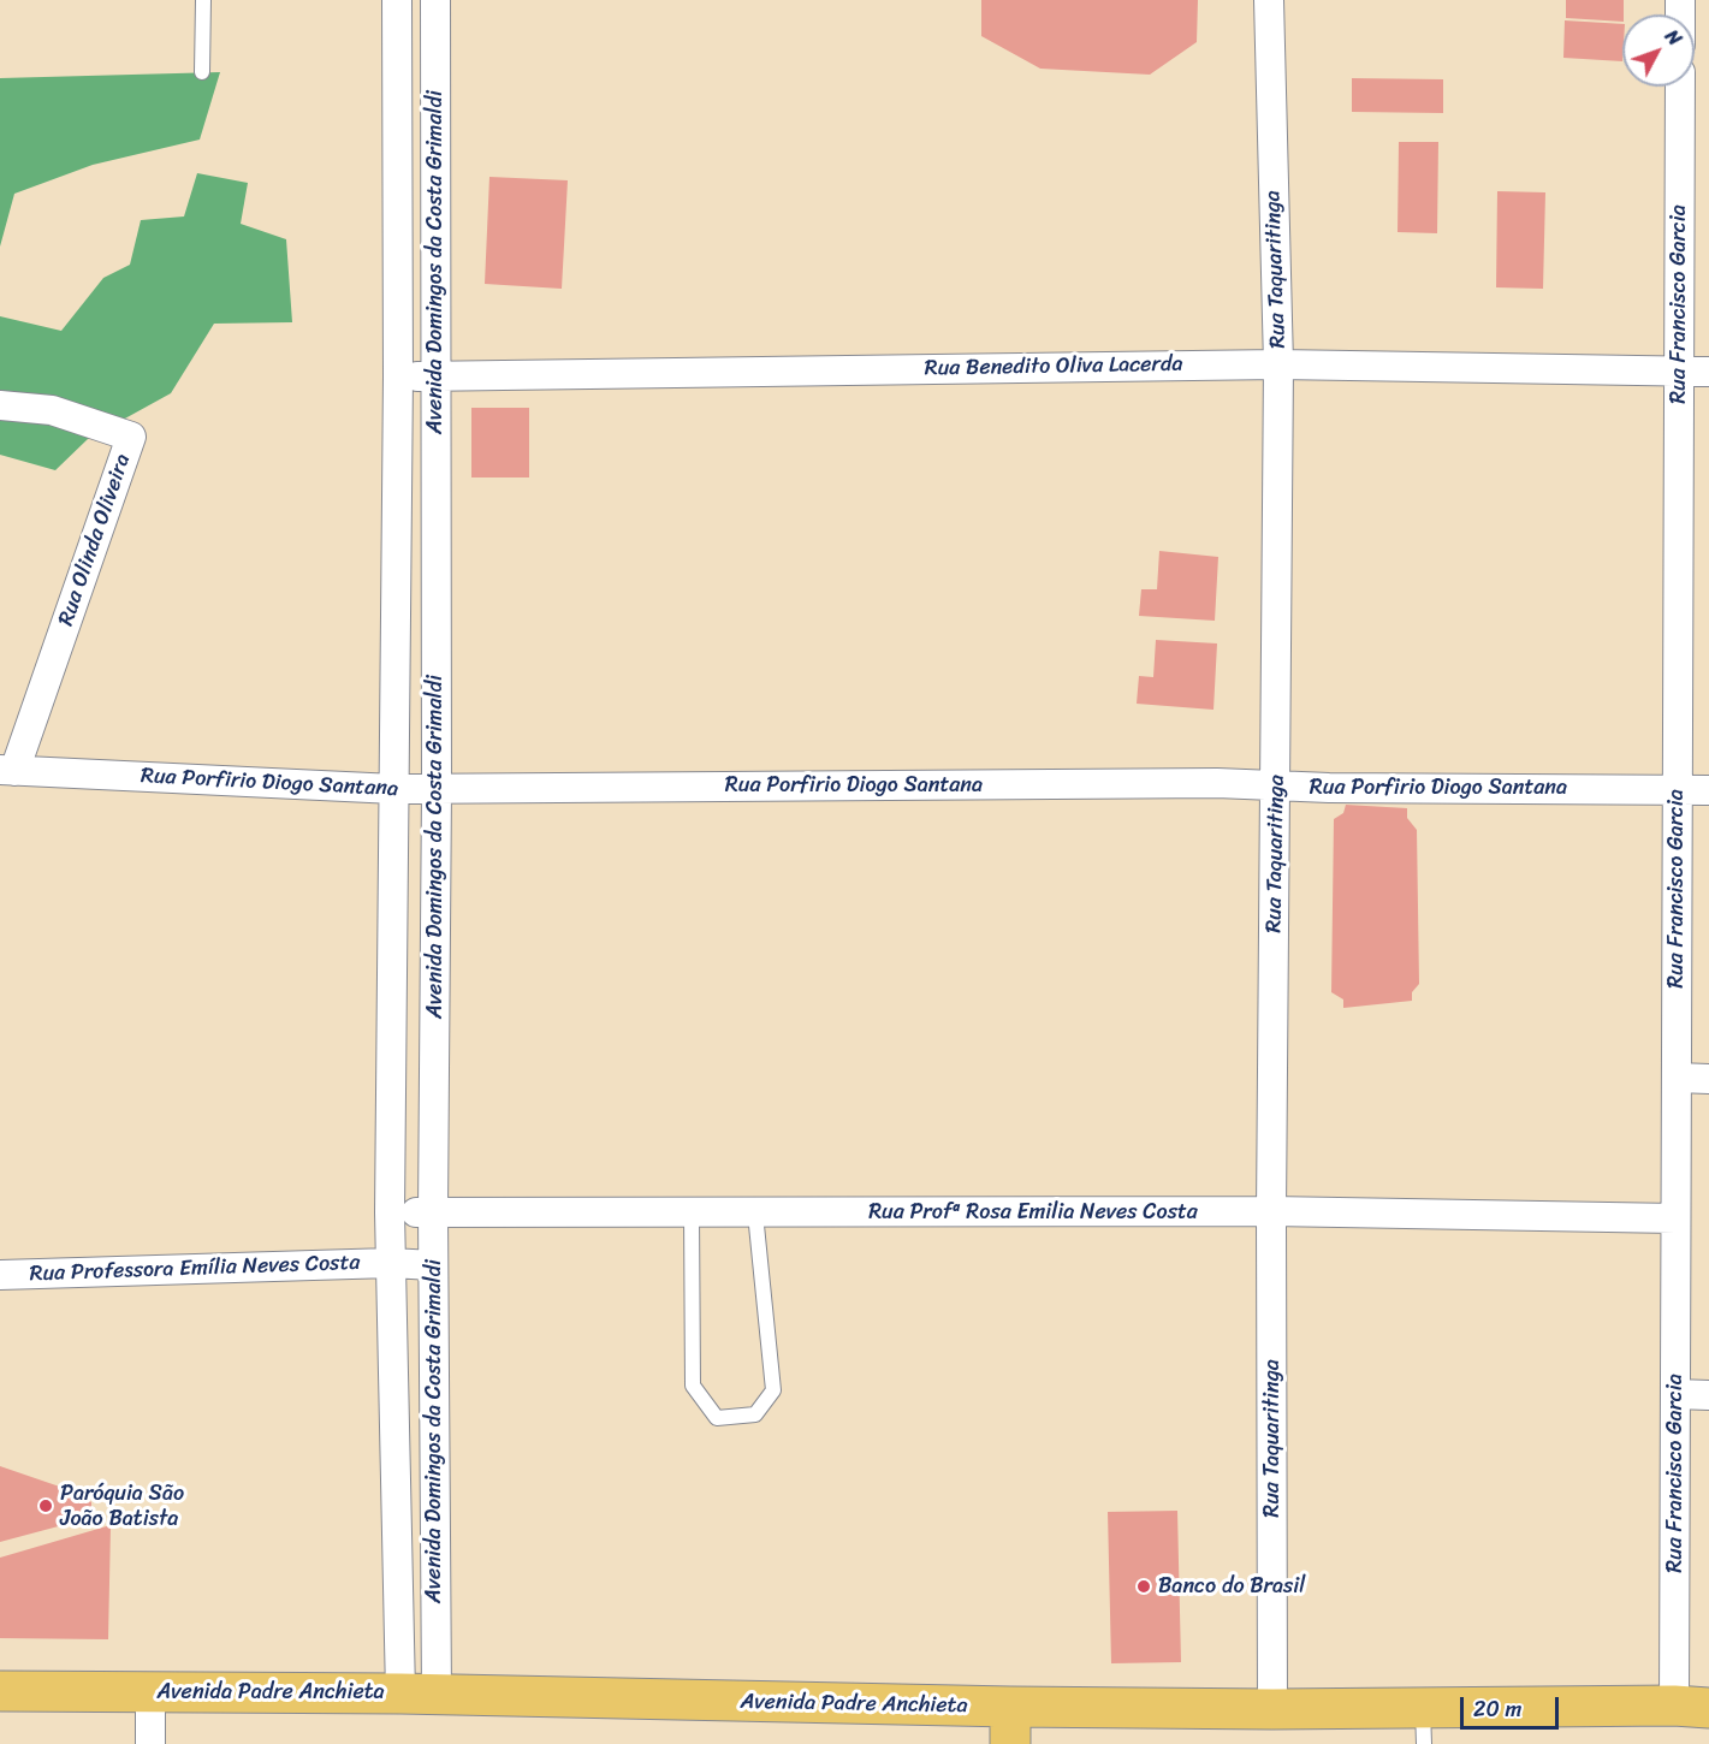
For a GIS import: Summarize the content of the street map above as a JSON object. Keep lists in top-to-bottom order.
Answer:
{
  "streets": {
    "main road": ["Avenida Padre Anchieta"],
    "street": [
      "Avenida Domingos da Costa Grimaldi",
      "Rua Taquaritinga",
      "Rua Francisco Garcia",
      "Rua Benedito Oliva Lacerda",
      "Rua Olinda Oliveira",
      "Rua Porfirio Diogo Santana",
      "Rua Profª Rosa Emilia Neves Costa",
      "Rua Professora Emília Neves Costa"
    ]
  },
  "crossings": [
    ["Avenida Domingos da Costa Grimaldi", "Rua Benedito Oliva Lacerda"],
    ["Avenida Domingos da Costa Grimaldi", "Rua Porfirio Diogo Santana"],
    ["Avenida Domingos da Costa Grimaldi", "Rua Profª Rosa Emilia Neves Costa"],
    ["Avenida Domingos da Costa Grimaldi", "Rua Professora Emília Neves Costa"],
    ["Avenida Domingos da Costa Grimaldi", "Avenida Padre Anchieta"],
    ["Rua Taquaritinga", "Rua Benedito Oliva Lacerda"],
    ["Rua Taquaritinga", "Rua Porfirio Diogo Santana"],
    ["Rua Taquaritinga", "Rua Profª Rosa Emilia Neves Costa"],
    ["Rua Taquaritinga", "Avenida Padre Anchieta"],
    ["Rua Francisco Garcia", "Rua Benedito Oliva Lacerda"],
    ["Rua Francisco Garcia", "Rua Porfirio Diogo Santana"],
    ["Rua Francisco Garcia", "Rua Profª Rosa Emilia Neves Costa"],
    ["Rua Francisco Garcia", "Avenida Padre Anchieta"],
    ["Rua Olinda Oliveira", "Rua Porfirio Diogo Santana"]
  ],
  "places": ["Paróquia São João Batista", "Banco do Brasil"],
  "scale_bar": "20 m",
  "north": "top right"
}
